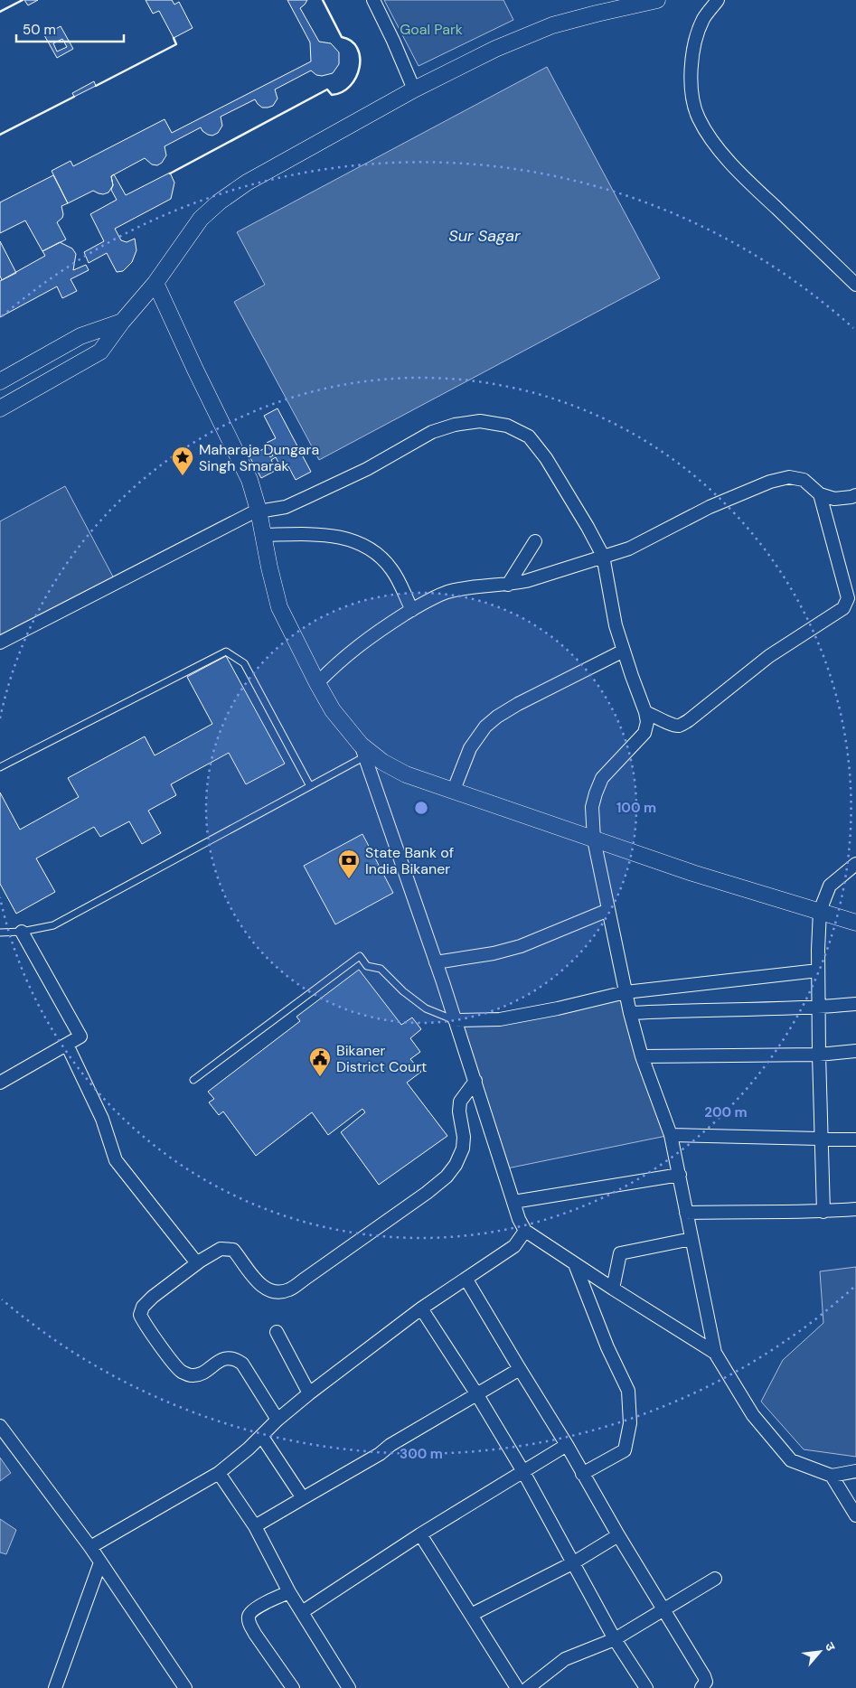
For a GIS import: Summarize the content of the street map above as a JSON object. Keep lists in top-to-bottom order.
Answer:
{
  "water": ["Sur Sagar"],
  "parks": ["Goal Park"],
  "places": {
    "place": ["Maharaja Dungara Singh Smarak"],
    "bank": ["State Bank of India Bikaner"],
    "public building": ["Bikaner District Court"]
  },
  "scale_bar": "50 m",
  "north": "top right",
  "rings": ["100 m", "200 m", "300 m"]
}
